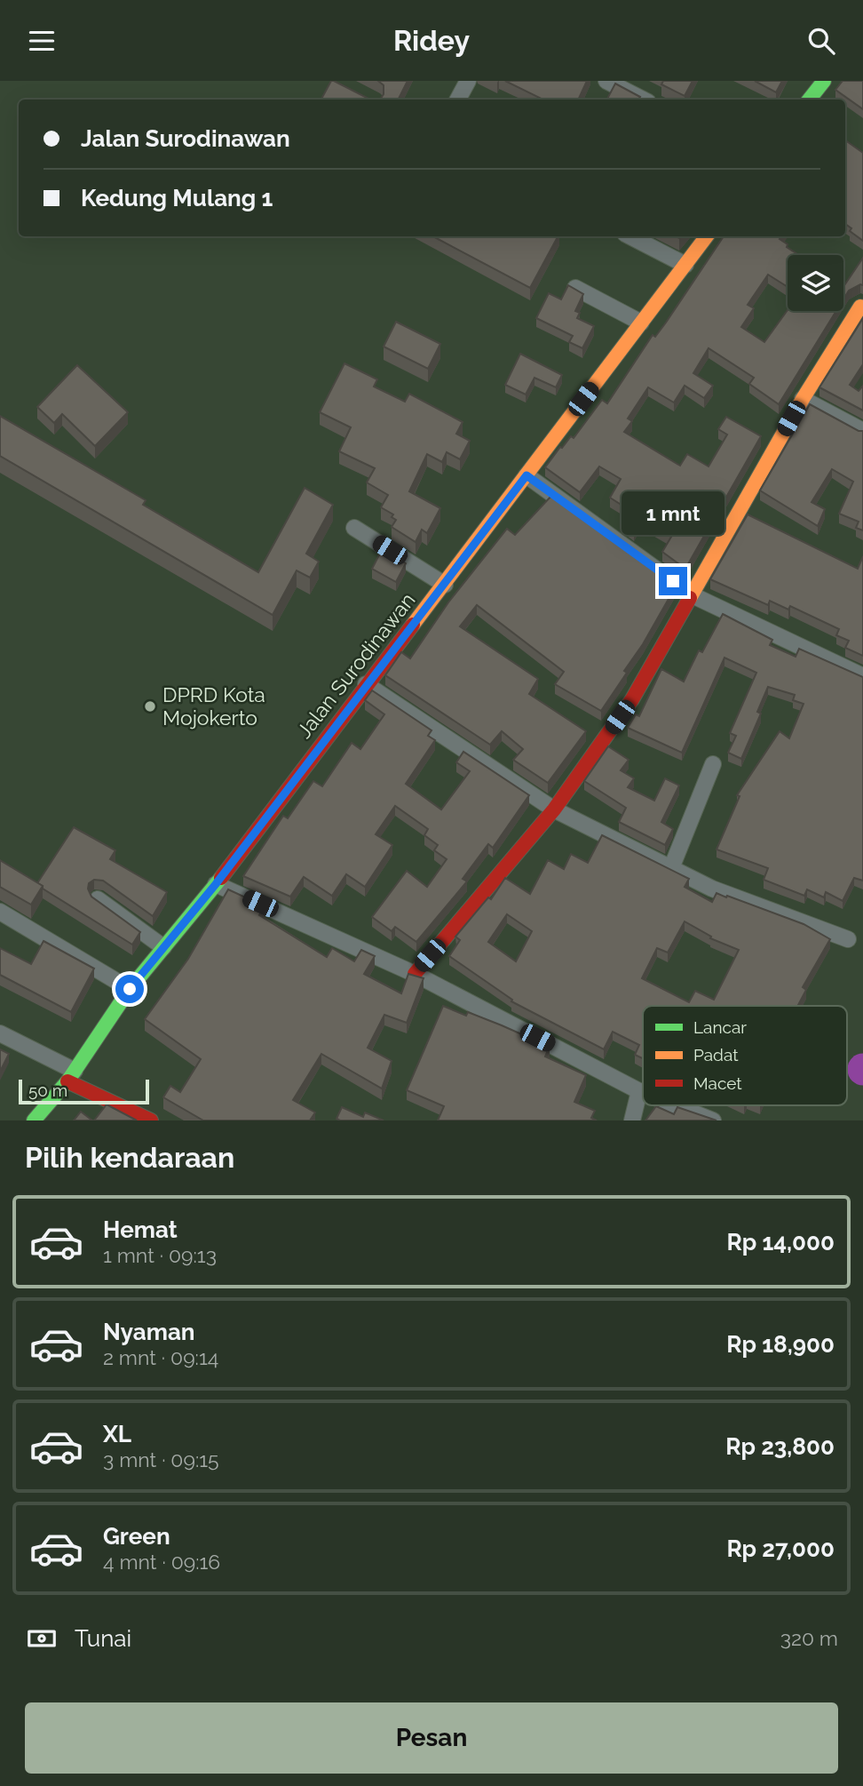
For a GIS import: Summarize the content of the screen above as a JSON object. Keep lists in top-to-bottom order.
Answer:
{
  "streets": {
    "main road": ["Jalan Surodinawan"]
  },
  "places": ["DPRD Kota Mojokerto"],
  "legend": ["Lancar", "Padat", "Macet"],
  "scale_bar": "50 m",
  "page": {
    "header": "Ridey",
    "banner": ["Jalan Surodinawan", "Kedung Mulang 1"],
    "bubble": "1 mnt",
    "scale": "50 m",
    "heading": "Pilih kendaraan",
    "list": [
      {
        "name": "Hemat",
        "note": "1 mnt · 09:13",
        "value": "Rp 14,000"
      },
      {
        "name": "Nyaman",
        "note": "2 mnt · 09:14",
        "value": "Rp 18,900"
      },
      {
        "name": "XL",
        "note": "3 mnt · 09:15",
        "value": "Rp 23,800"
      },
      {
        "name": "Green",
        "note": "4 mnt · 09:16",
        "value": "Rp 27,000"
      }
    ],
    "pay": ["Tunai", "320 m"],
    "buttons": "Pesan"
  }
}
